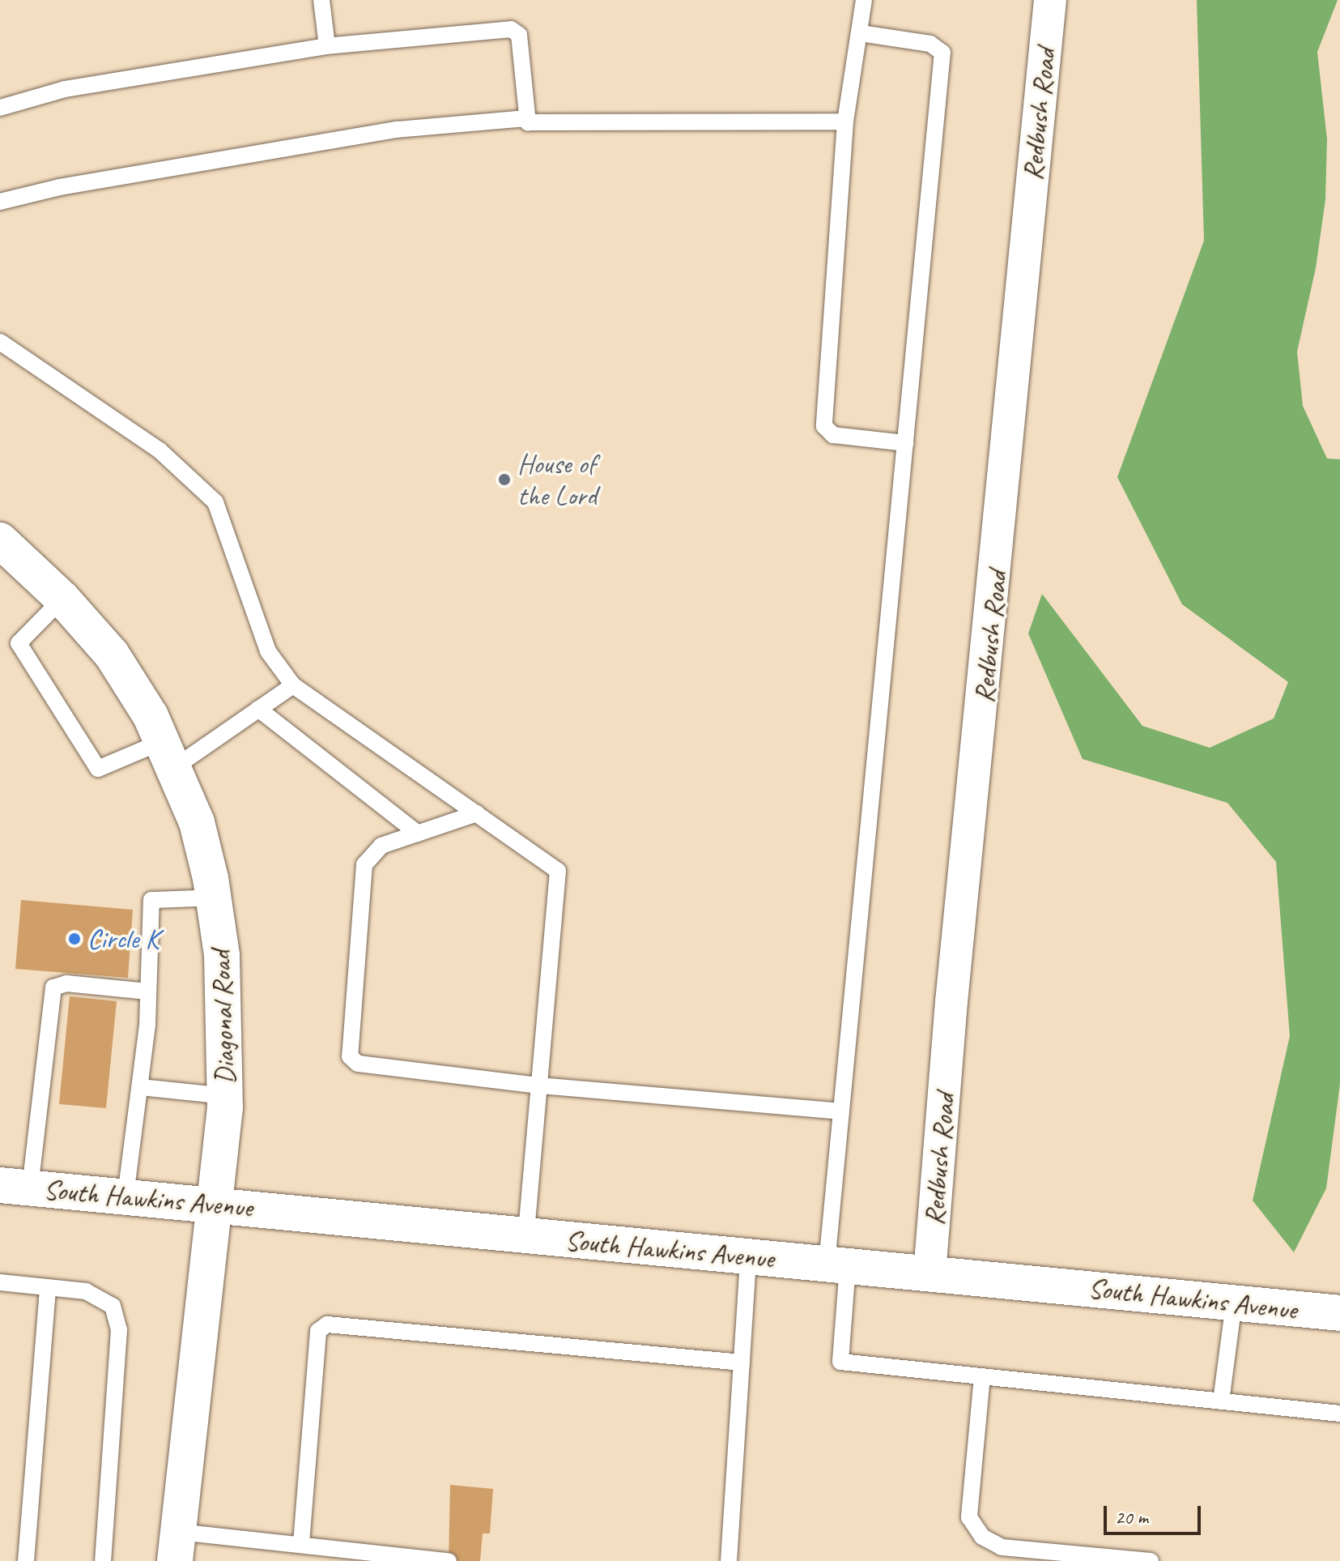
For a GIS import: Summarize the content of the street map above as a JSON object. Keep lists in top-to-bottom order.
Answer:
{
  "streets": {
    "street": ["Redbush Road", "Diagonal Road", "South Hawkins Avenue"]
  },
  "crossings": [
    ["Redbush Road", "South Hawkins Avenue"],
    ["Diagonal Road", "South Hawkins Avenue"]
  ],
  "places": ["House of the Lord", "Circle K"],
  "scale_bar": "20 m"
}
